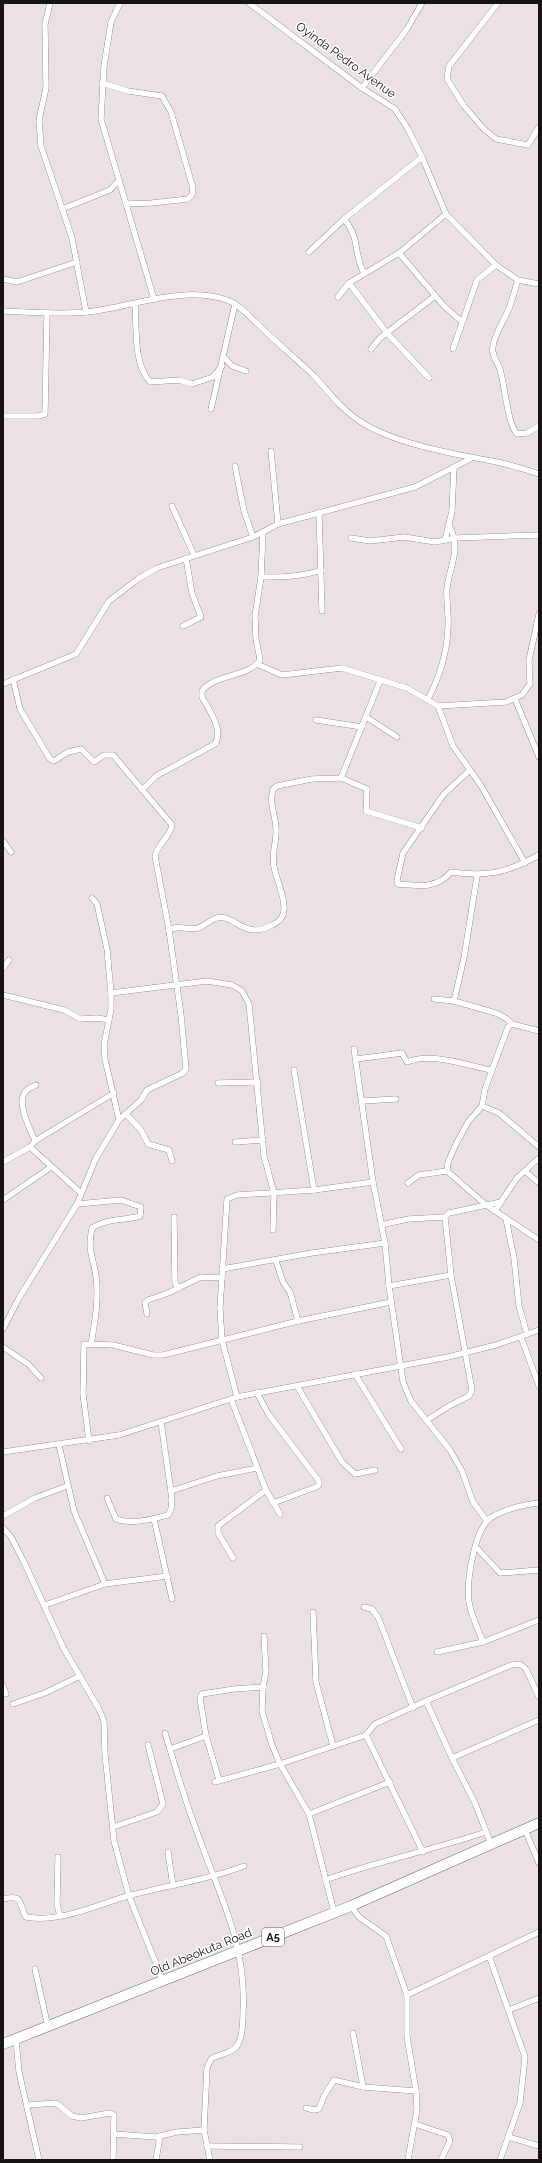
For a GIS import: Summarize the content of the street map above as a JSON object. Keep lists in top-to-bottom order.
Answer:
{
  "streets": {
    "highway": ["A5", "Old Abeokuta Road"],
    "street": ["Oyinda Pedro Avenue"]
  }
}
